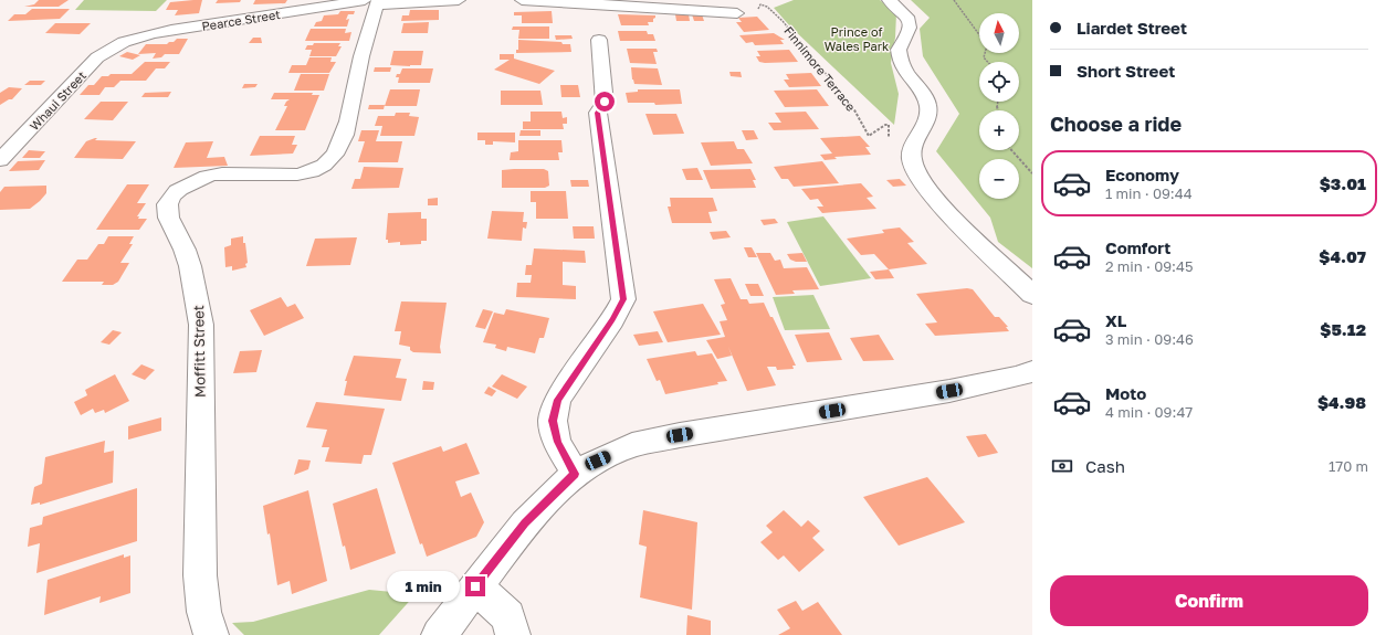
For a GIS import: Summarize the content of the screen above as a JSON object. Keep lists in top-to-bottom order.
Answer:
{
  "streets": {
    "street": ["Pearce Street", "Whaui Street", "Moffitt Street"],
    "path": ["Finnimore Terrace"]
  },
  "crossings": [
    ["Pearce Street", "Whaui Street"],
    ["Pearce Street", "Moffitt Street"]
  ],
  "parks": ["Prince of Wales Park"],
  "north": "top",
  "page": {
    "banner": ["Liardet Street", "Short Street"],
    "map_buttons": ["+", "−"],
    "heading": "Choose a ride",
    "list": [
      {
        "name": "Economy",
        "note": "1 min · 09:44",
        "value": "$3.01"
      },
      {
        "name": "Comfort",
        "note": "2 min · 09:45",
        "value": "$4.07"
      },
      {
        "name": "XL",
        "note": "3 min · 09:46",
        "value": "$5.12"
      },
      {
        "name": "Moto",
        "note": "4 min · 09:47",
        "value": "$4.98"
      }
    ],
    "pay": ["Cash", "170 m"],
    "buttons": "Confirm",
    "bubble": "1 min"
  }
}
